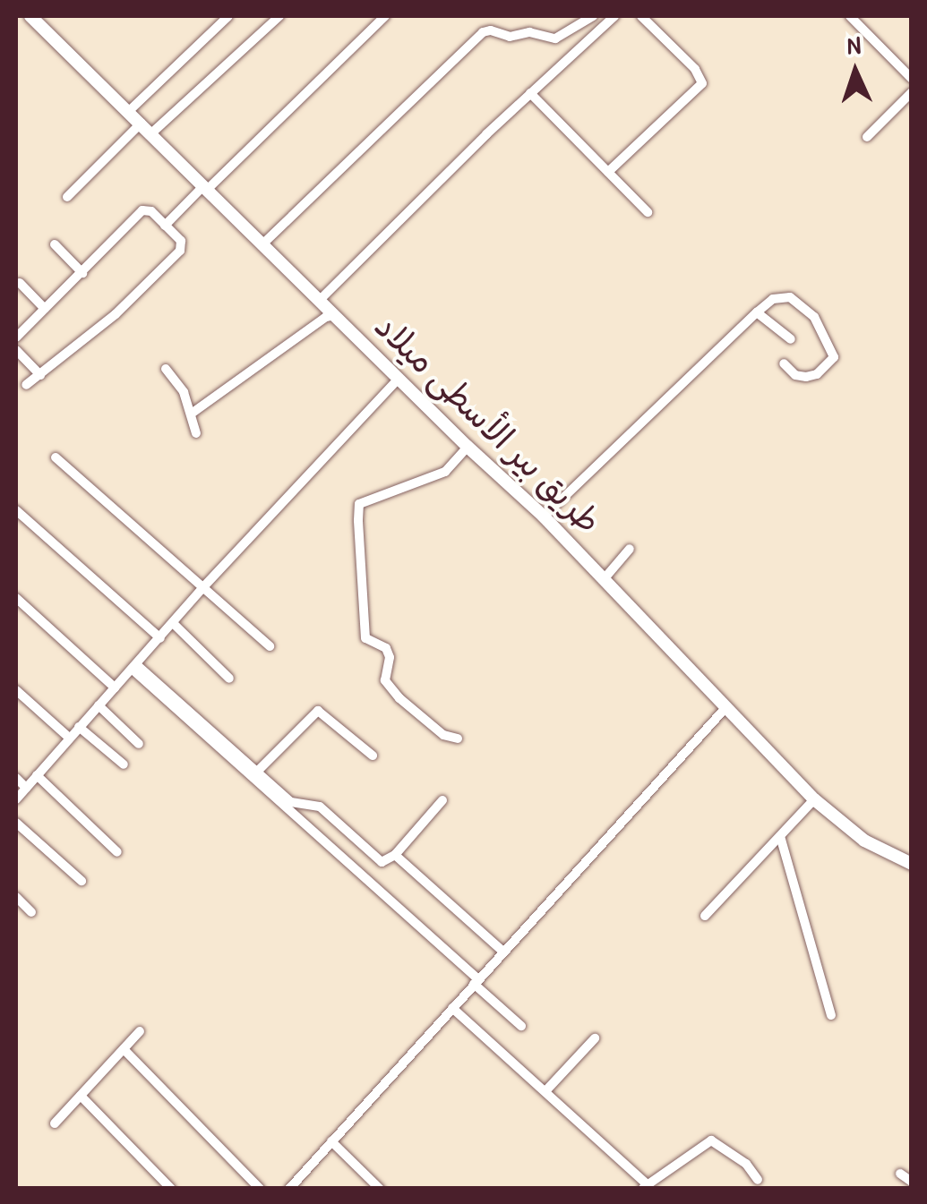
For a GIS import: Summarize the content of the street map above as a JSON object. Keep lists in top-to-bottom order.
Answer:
{
  "streets": {
    "main road": ["طريق بير الأسطى ميلاد"]
  },
  "north": "top"
}
